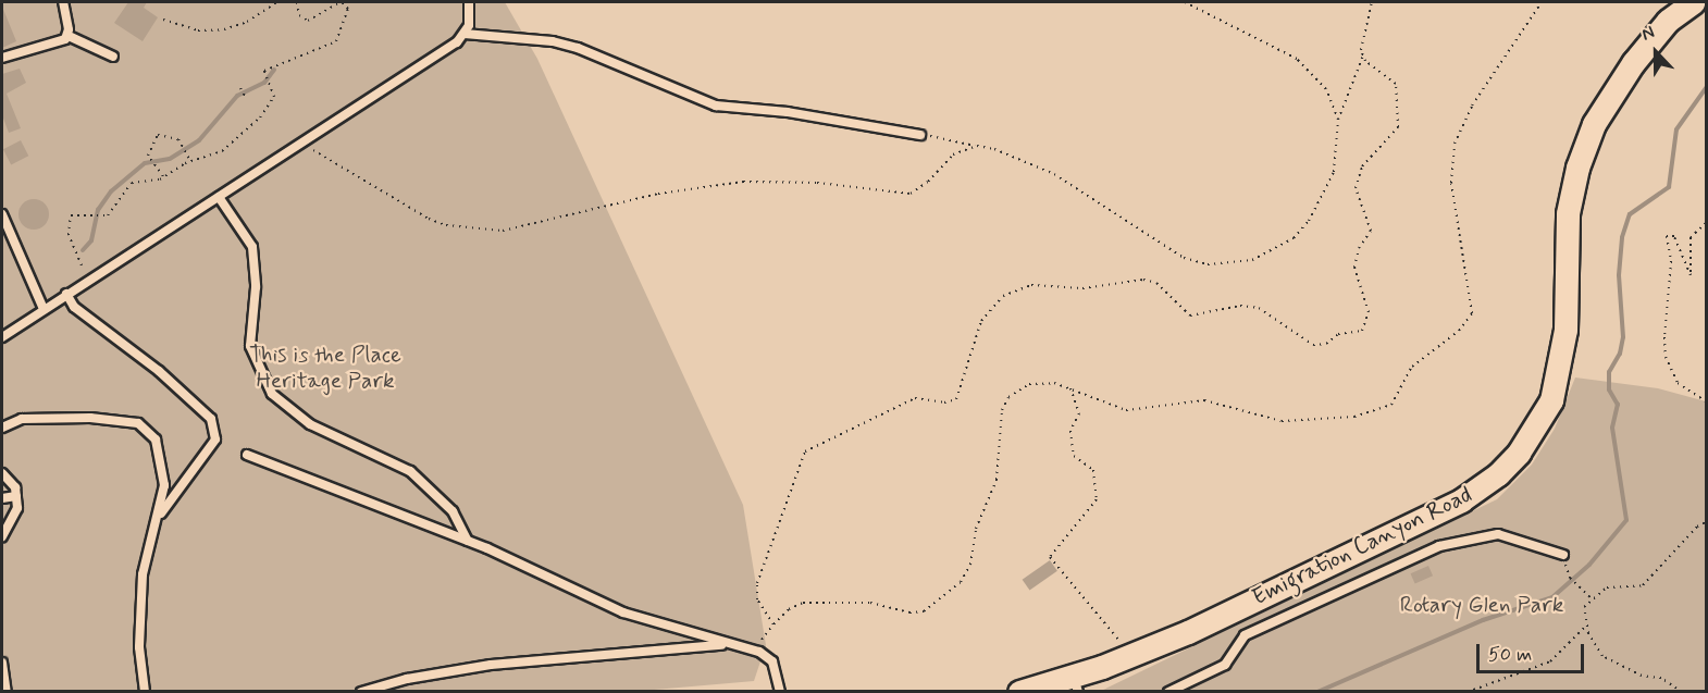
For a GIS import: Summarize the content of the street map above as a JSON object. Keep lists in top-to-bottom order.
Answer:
{
  "streets": {
    "main road": ["Emigration Canyon Road"]
  },
  "parks": ["This is the Place Heritage Park", "Rotary Glen Park"],
  "scale_bar": "50 m",
  "north": "top"
}
